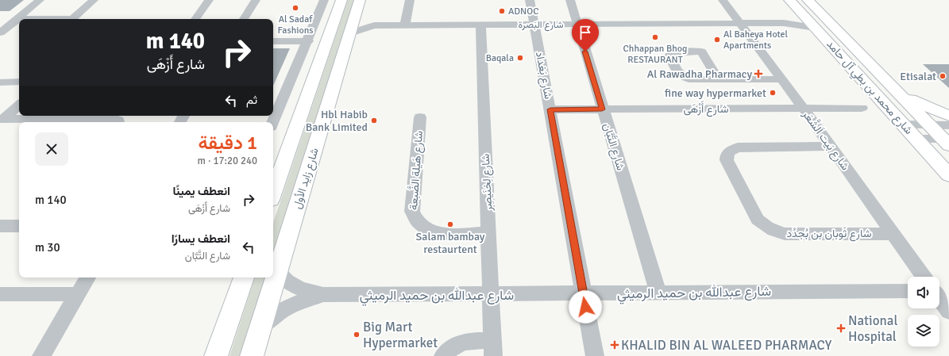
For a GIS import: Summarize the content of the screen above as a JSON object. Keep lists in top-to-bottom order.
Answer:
{
  "streets": {
    "main road": ["شارع محمد بن بطي آل حامد", "شارع زايد الأول"],
    "street": [
      "شارع البَصرة",
      "شارع بَغداد",
      "شارع أَزْهَى",
      "شارع بَيت اَلشَّعَر",
      "شارع التَّبَّان",
      "شارع هَيلة الضَّبعة",
      "شارع لِخنَيصِر",
      "شارع ثَوبان بن بُجدُد",
      "شارع عبدالله بن حميد الرميثي"
    ]
  },
  "crossings": [
    ["شارع البَصرة", "شارع بَغداد"],
    ["شارع البَصرة", "شارع محمد بن بطي آل حامد"],
    ["شارع البَصرة", "شارع بَيت اَلشَّعَر"],
    ["شارع البَصرة", "شارع التَّبَّان"],
    ["شارع البَصرة", "شارع زايد الأول"],
    ["شارع البَصرة", "شارع لِخنَيصِر"],
    ["شارع بَغداد", "شارع أَزْهَى"],
    ["شارع بَغداد", "شارع عبدالله بن حميد الرميثي"],
    ["شارع أَزْهَى", "شارع بَيت اَلشَّعَر"],
    ["شارع أَزْهَى", "شارع التَّبَّان"],
    ["شارع بَيت اَلشَّعَر", "شارع ثَوبان بن بُجدُد"],
    ["شارع التَّبَّان", "شارع عبدالله بن حميد الرميثي"],
    ["شارع هَيلة الضَّبعة", "شارع لِخنَيصِر"],
    ["شارع زايد الأول", "شارع عبدالله بن حميد الرميثي"],
    ["شارع لِخنَيصِر", "شارع عبدالله بن حميد الرميثي"]
  ],
  "places": {
    "other": [
      "Al Sadaf Fashions",
      "ADNOC",
      "Chhappan Bhog RESTAURANT",
      "Al Baheya Hotel Apartments",
      "Baqala",
      "Etisalat",
      "fine way hypermarket",
      "Hbl Habib Bank Limited",
      "Salam bambay restaurtent",
      "Big Mart Hypermarket"
    ],
    "health": ["Al Rawadha Pharmacy", "National Hospital", "KHALID BIN AL WALEED PHARMACY"]
  },
  "page": {
    "turn": ["140 m", "شارع أَزْهَى"],
    "then": "ثم",
    "heading": ["1 دقيقة", "240 m · 17:20"],
    "list": [
      {
        "name": "انعطف يمينًا",
        "note": "شارع أَزْهَى",
        "value": "140 m"
      },
      {
        "name": "انعطف يسارًا",
        "note": "شارع التَّبَّان",
        "value": "30 m"
      }
    ]
  }
}
